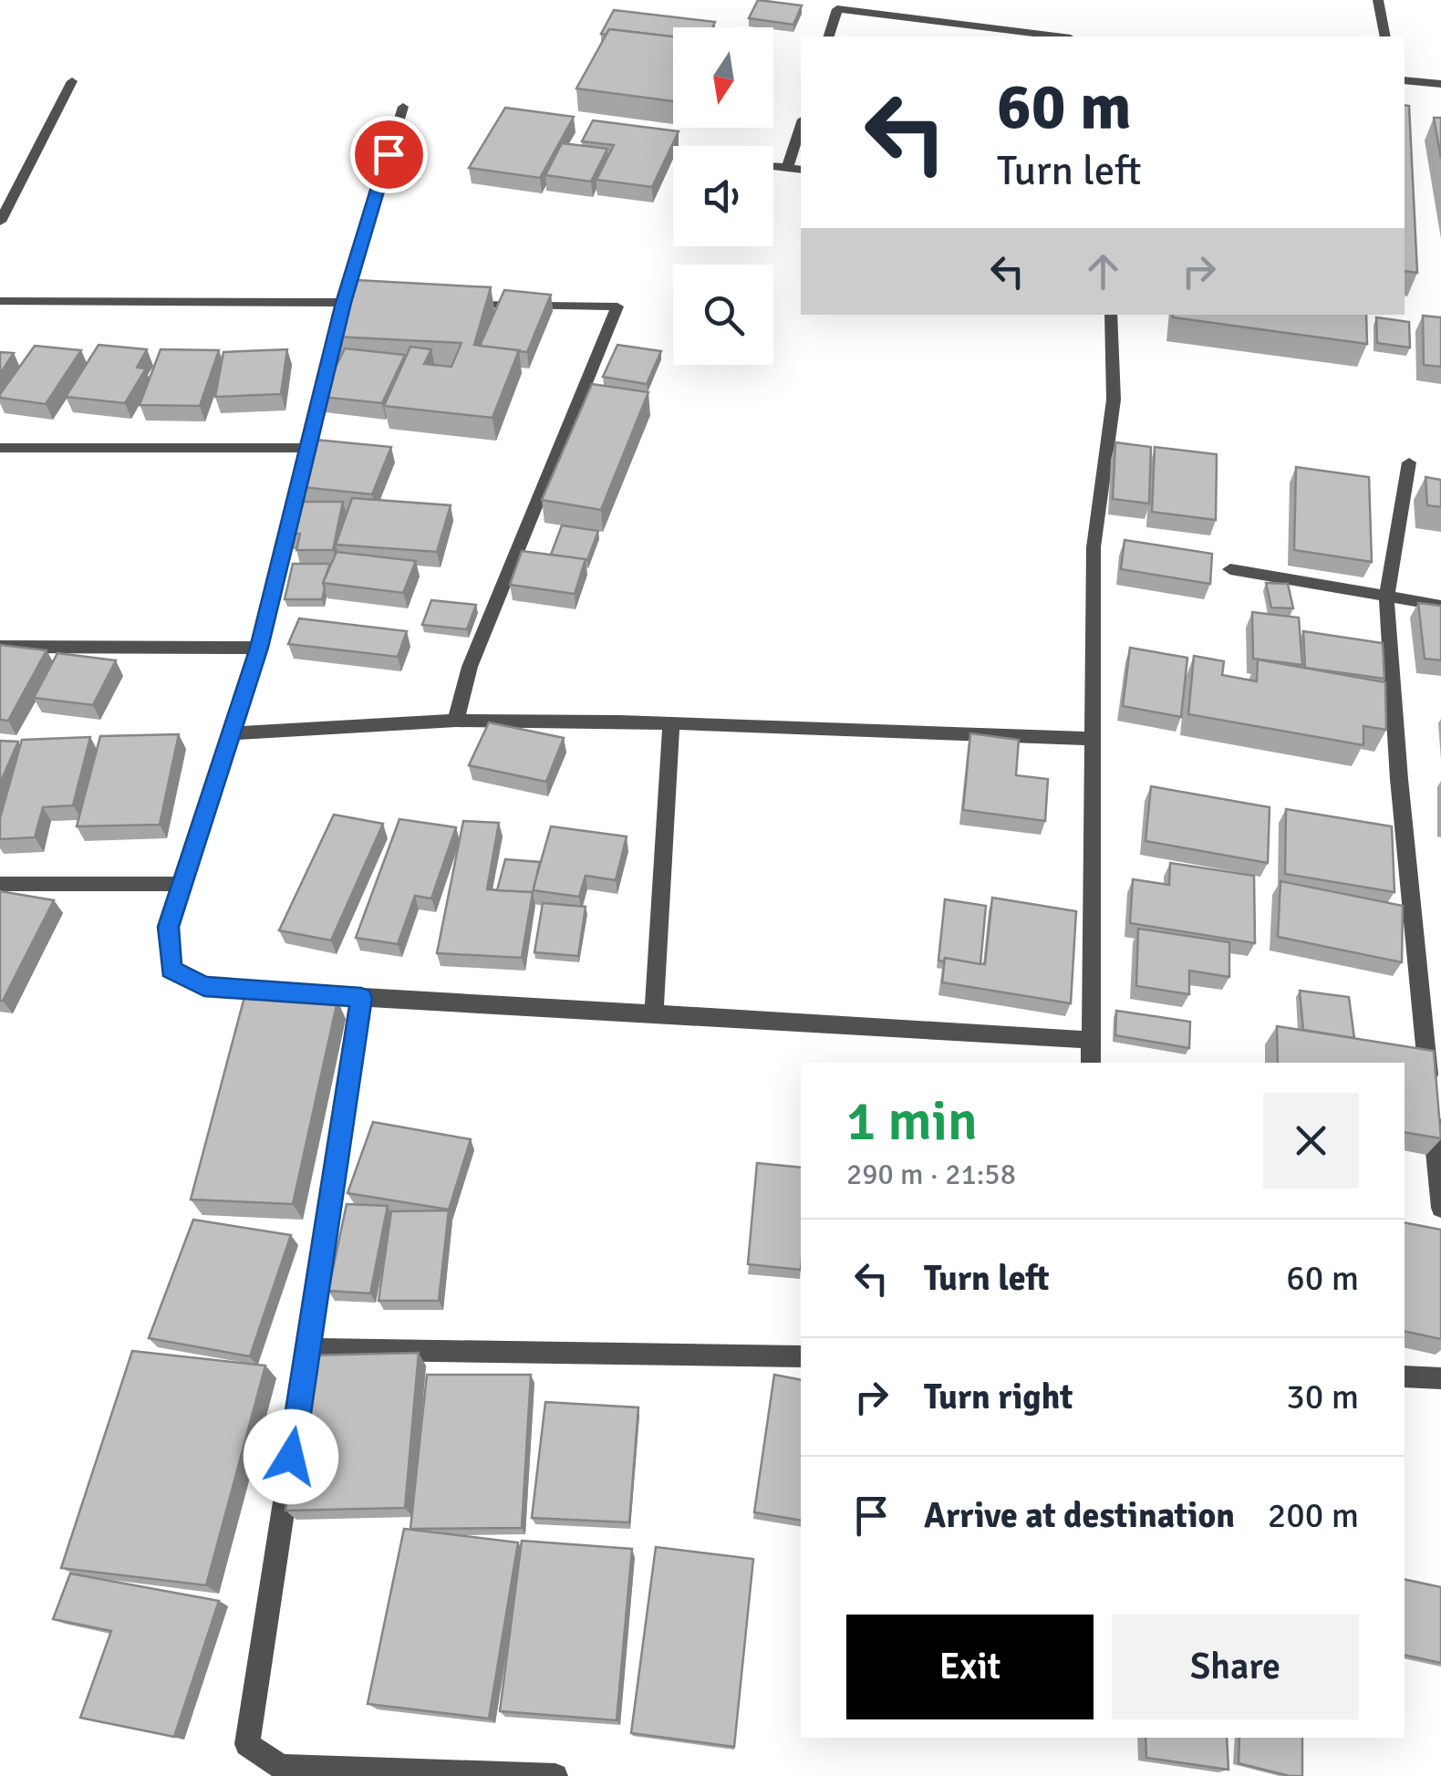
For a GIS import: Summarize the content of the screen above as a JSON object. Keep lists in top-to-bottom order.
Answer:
{
  "north": "bottom",
  "page": {
    "turn": ["60 m", "Turn left"],
    "heading": ["1 min", "290 m · 21:58"],
    "list": [
      {
        "name": "Turn left",
        "value": "60 m"
      },
      {
        "name": "Turn right",
        "value": "30 m"
      },
      {
        "name": "Arrive at destination",
        "value": "200 m"
      }
    ],
    "buttons": ["Exit", "Share"]
  }
}
